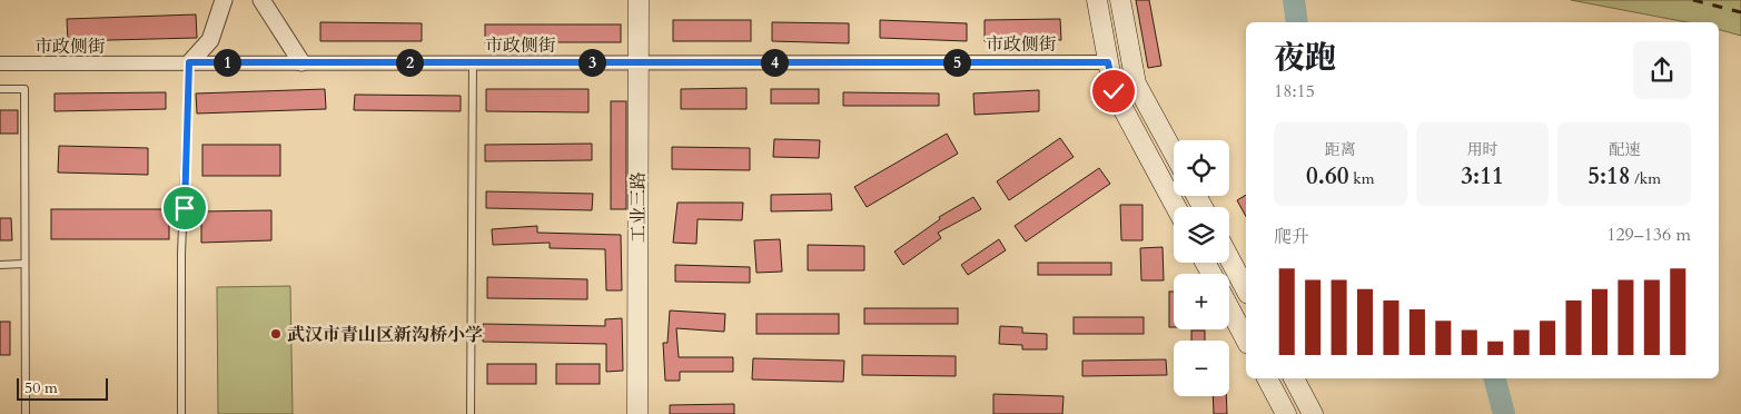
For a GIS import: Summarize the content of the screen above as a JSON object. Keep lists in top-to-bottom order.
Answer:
{
  "streets": {
    "main road": ["工业三路"],
    "street": ["市政侧街"]
  },
  "crossings": [
    ["市政侧街", "工业三路"]
  ],
  "places": ["武汉市青山区新沟桥小学"],
  "scale_bar": "50 m",
  "page": {
    "heading": ["夜跑", "18:15"],
    "pins": [
      "1",
      "2",
      "3",
      "4",
      "5"
    ],
    "stats": [
      ["距离", "0.60 km"],
      ["用时", "3:11"],
      ["配速", "5:18 /km"]
    ],
    "map_buttons": ["+", "−"],
    "chart": ["爬升", "129–136 m"],
    "scale": "50 m"
  }
}
